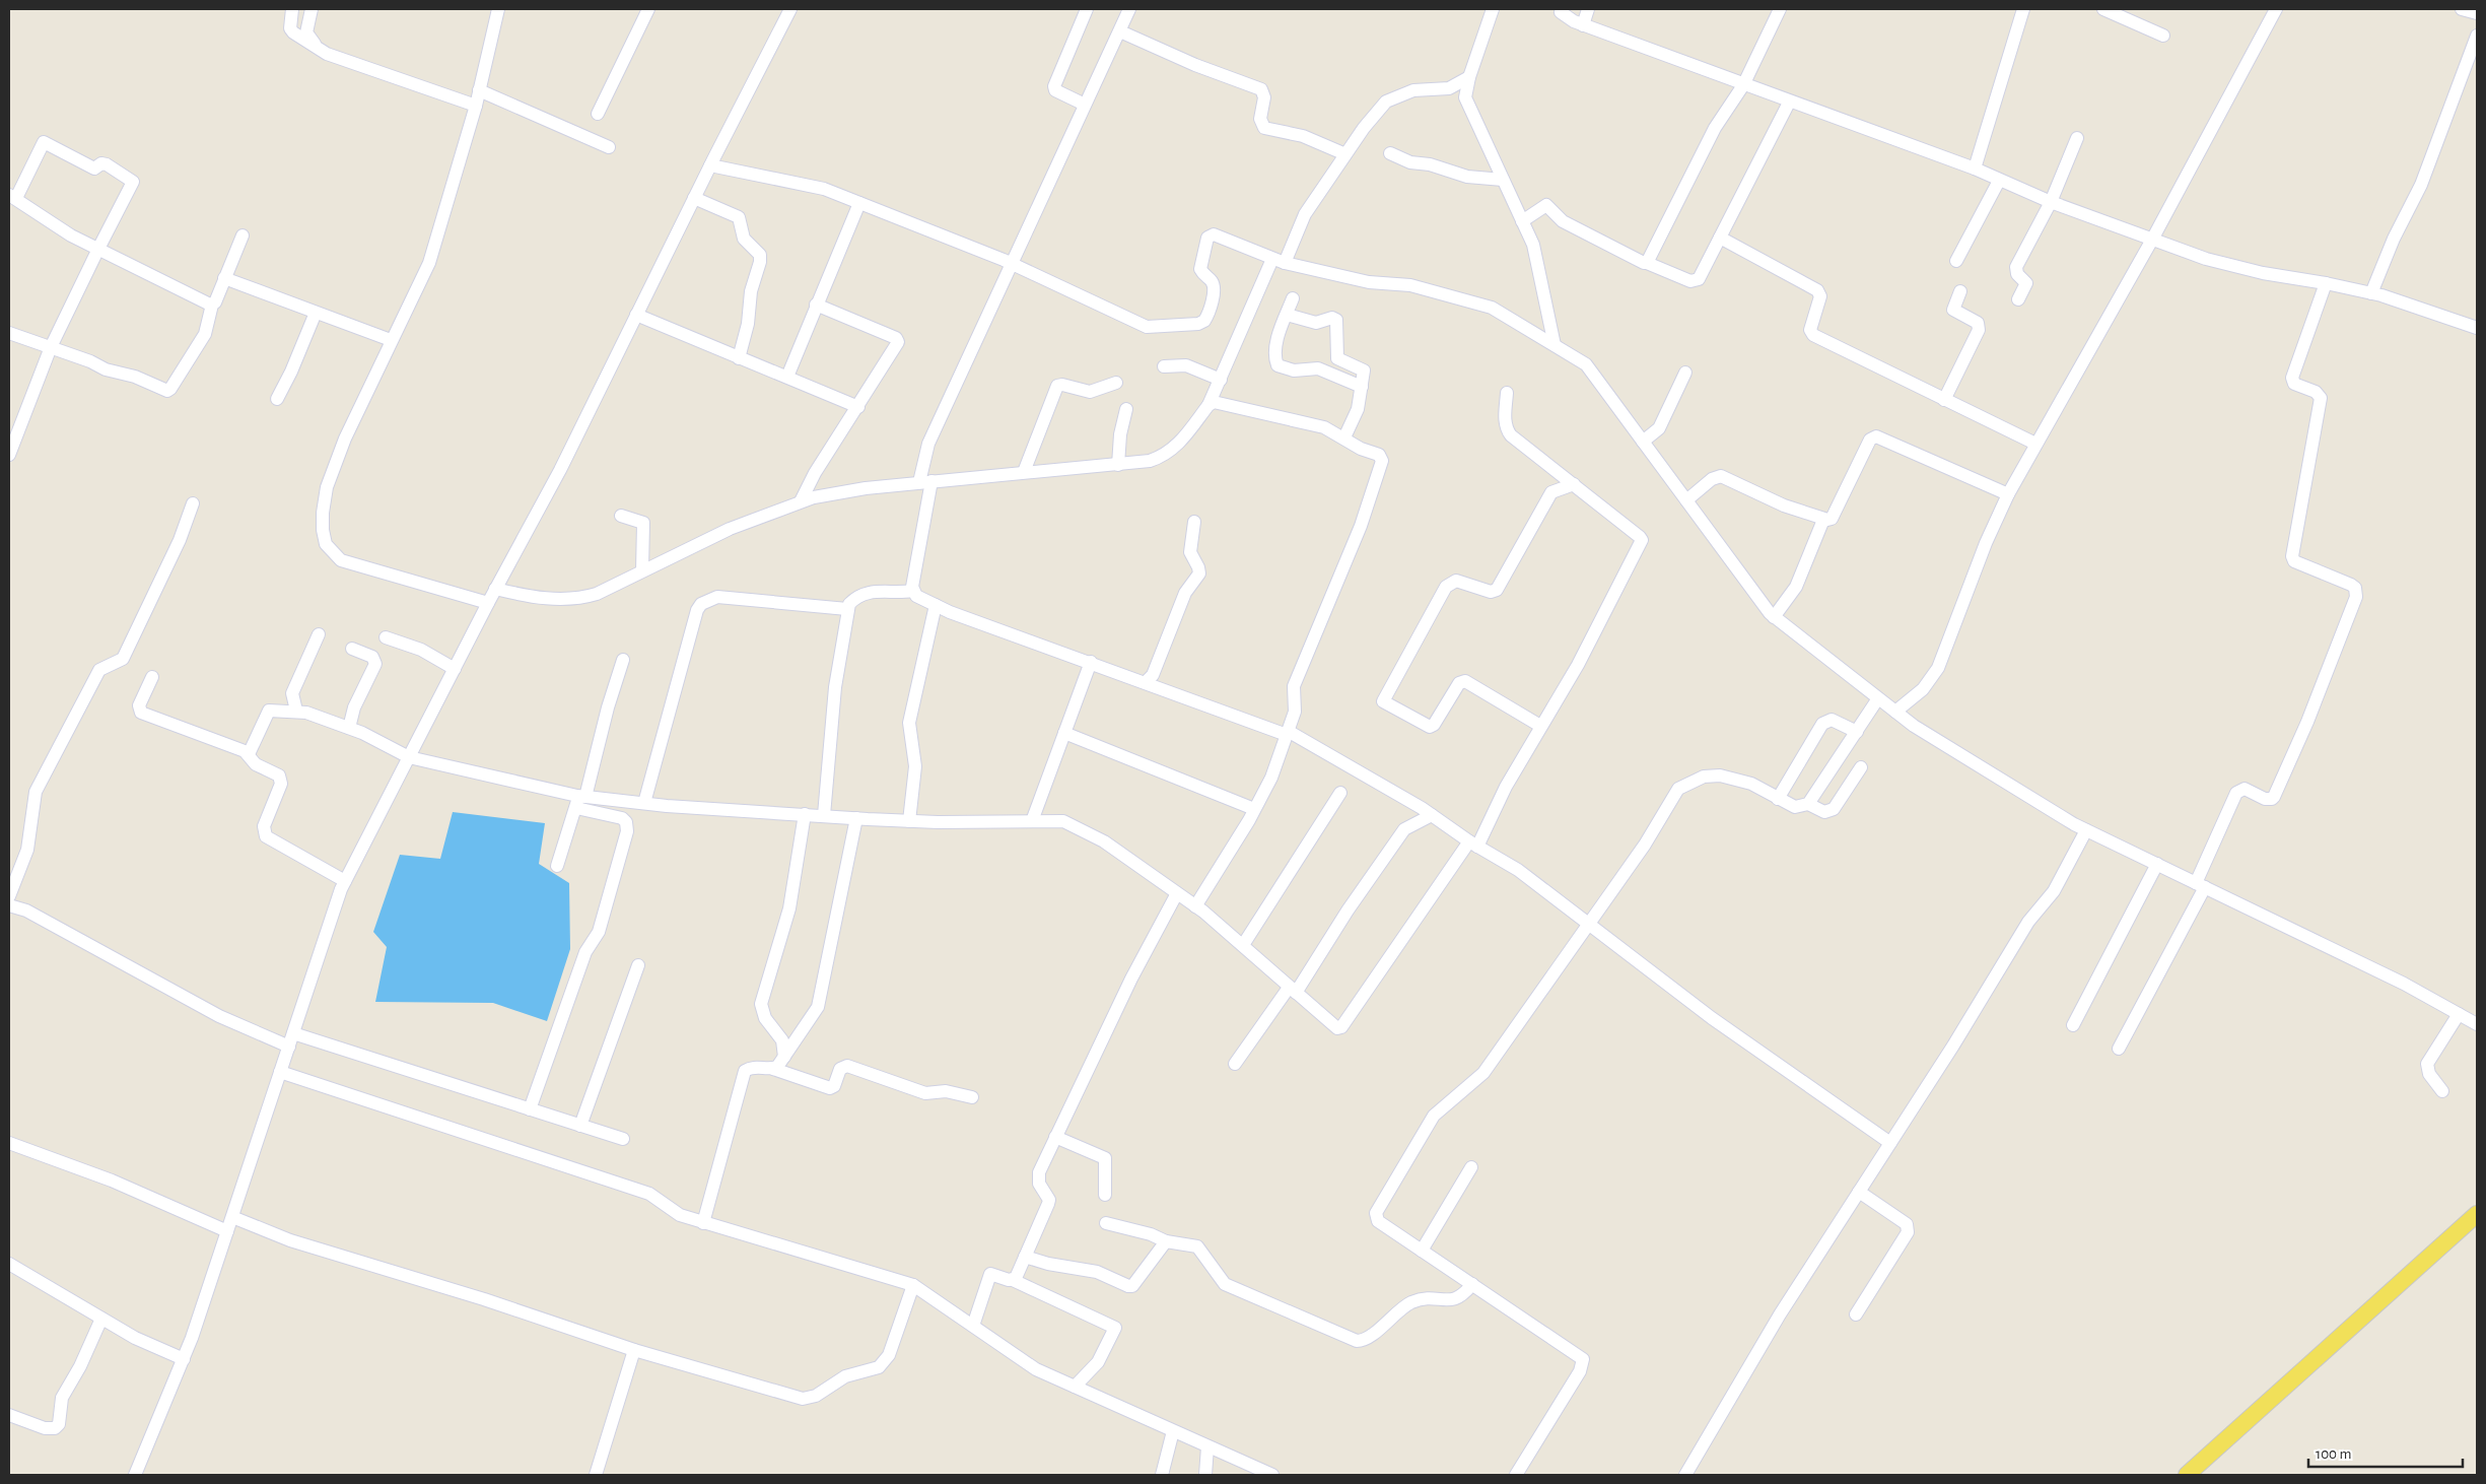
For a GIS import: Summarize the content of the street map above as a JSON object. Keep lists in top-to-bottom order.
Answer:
{
  "scale_bar": "100 m"
}
